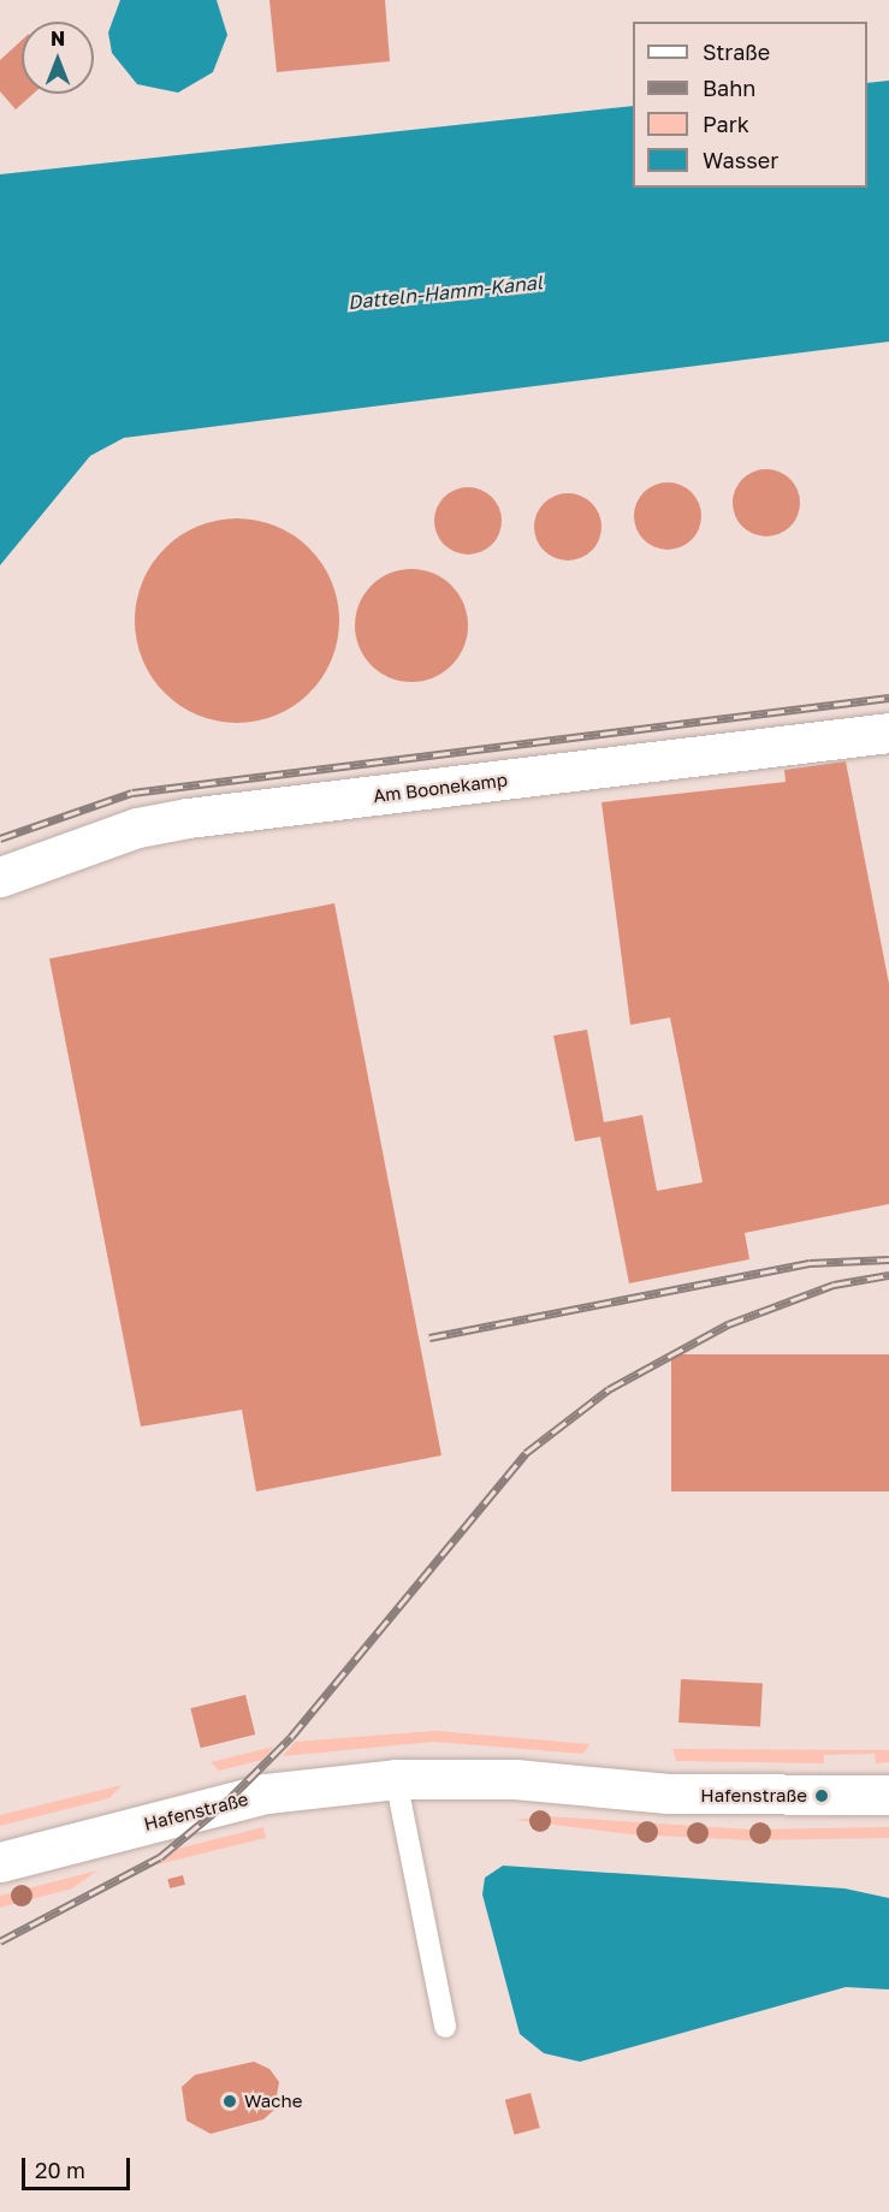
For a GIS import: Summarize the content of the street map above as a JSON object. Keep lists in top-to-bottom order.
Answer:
{
  "streets": {
    "street": ["Am Boonekamp", "Hafenstraße"]
  },
  "water": ["Datteln-Hamm-Kanal"],
  "places": ["Hafenstraße", "Wache"],
  "legend": [
    "Straße",
    "Bahn",
    "Park",
    "Wasser"
  ],
  "scale_bar": "20 m",
  "north": "top"
}
